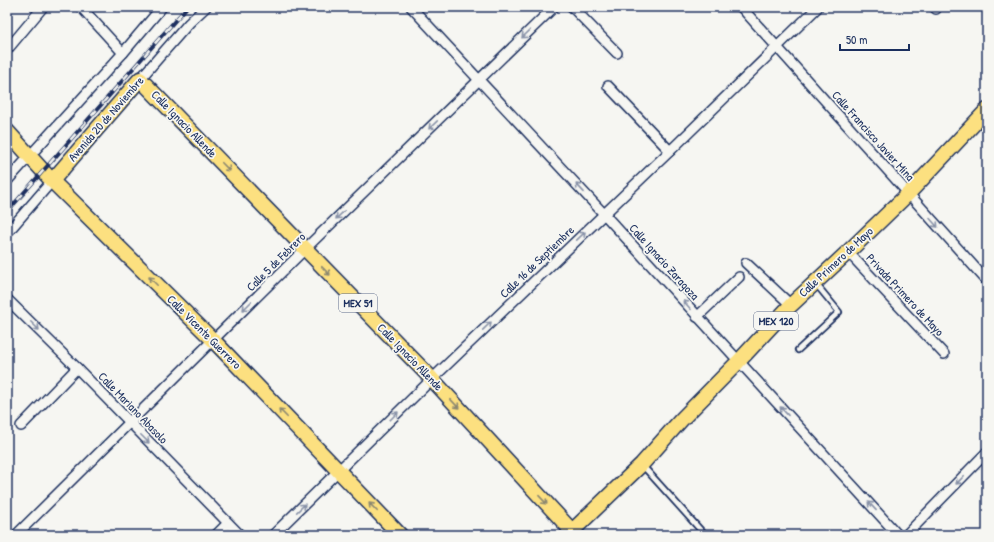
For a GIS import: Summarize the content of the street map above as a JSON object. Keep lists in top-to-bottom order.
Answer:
{
  "streets": {
    "main road": [
      "Avenida 20 de Noviembre",
      "Calle Ignacio Allende",
      "Calle Primero de Mayo",
      "MEX 51",
      "MEX 120",
      "Calle Vicente Guerrero"
    ],
    "street": [
      "Calle Francisco Javier Mina",
      "Calle 5 de Febrero",
      "Calle 16 de Septiembre",
      "Calle Ignacio Zaragoza",
      "Privada Primero de Mayo",
      "Calle Mariano Abasolo"
    ]
  },
  "crossings": [
    ["Avenida 20 de Noviembre", "Calle Ignacio Allende"],
    ["Avenida 20 de Noviembre", "Calle Vicente Guerrero"],
    ["Calle Ignacio Allende", "Calle 5 de Febrero"],
    ["Calle Ignacio Allende", "Calle 16 de Septiembre"],
    ["Calle Ignacio Allende", "Calle Primero de Mayo"],
    ["Calle Francisco Javier Mina", "Calle 16 de Septiembre"],
    ["Calle Francisco Javier Mina", "Calle Primero de Mayo"],
    ["Calle 5 de Febrero", "Calle Ignacio Zaragoza"],
    ["Calle 5 de Febrero", "Calle Vicente Guerrero"],
    ["Calle 5 de Febrero", "Calle Mariano Abasolo"],
    ["Calle 16 de Septiembre", "Calle Ignacio Zaragoza"],
    ["Calle 16 de Septiembre", "Calle Vicente Guerrero"],
    ["Calle Ignacio Zaragoza", "Calle Primero de Mayo"],
    ["Calle Primero de Mayo", "Privada Primero de Mayo"]
  ],
  "one_way": [
    "Calle Ignacio Allende",
    "Calle 5 de Febrero",
    "Calle 16 de Septiembre",
    "Calle Ignacio Zaragoza",
    "Calle Vicente Guerrero",
    "Calle Mariano Abasolo"
  ],
  "scale_bar": "50 m"
}
